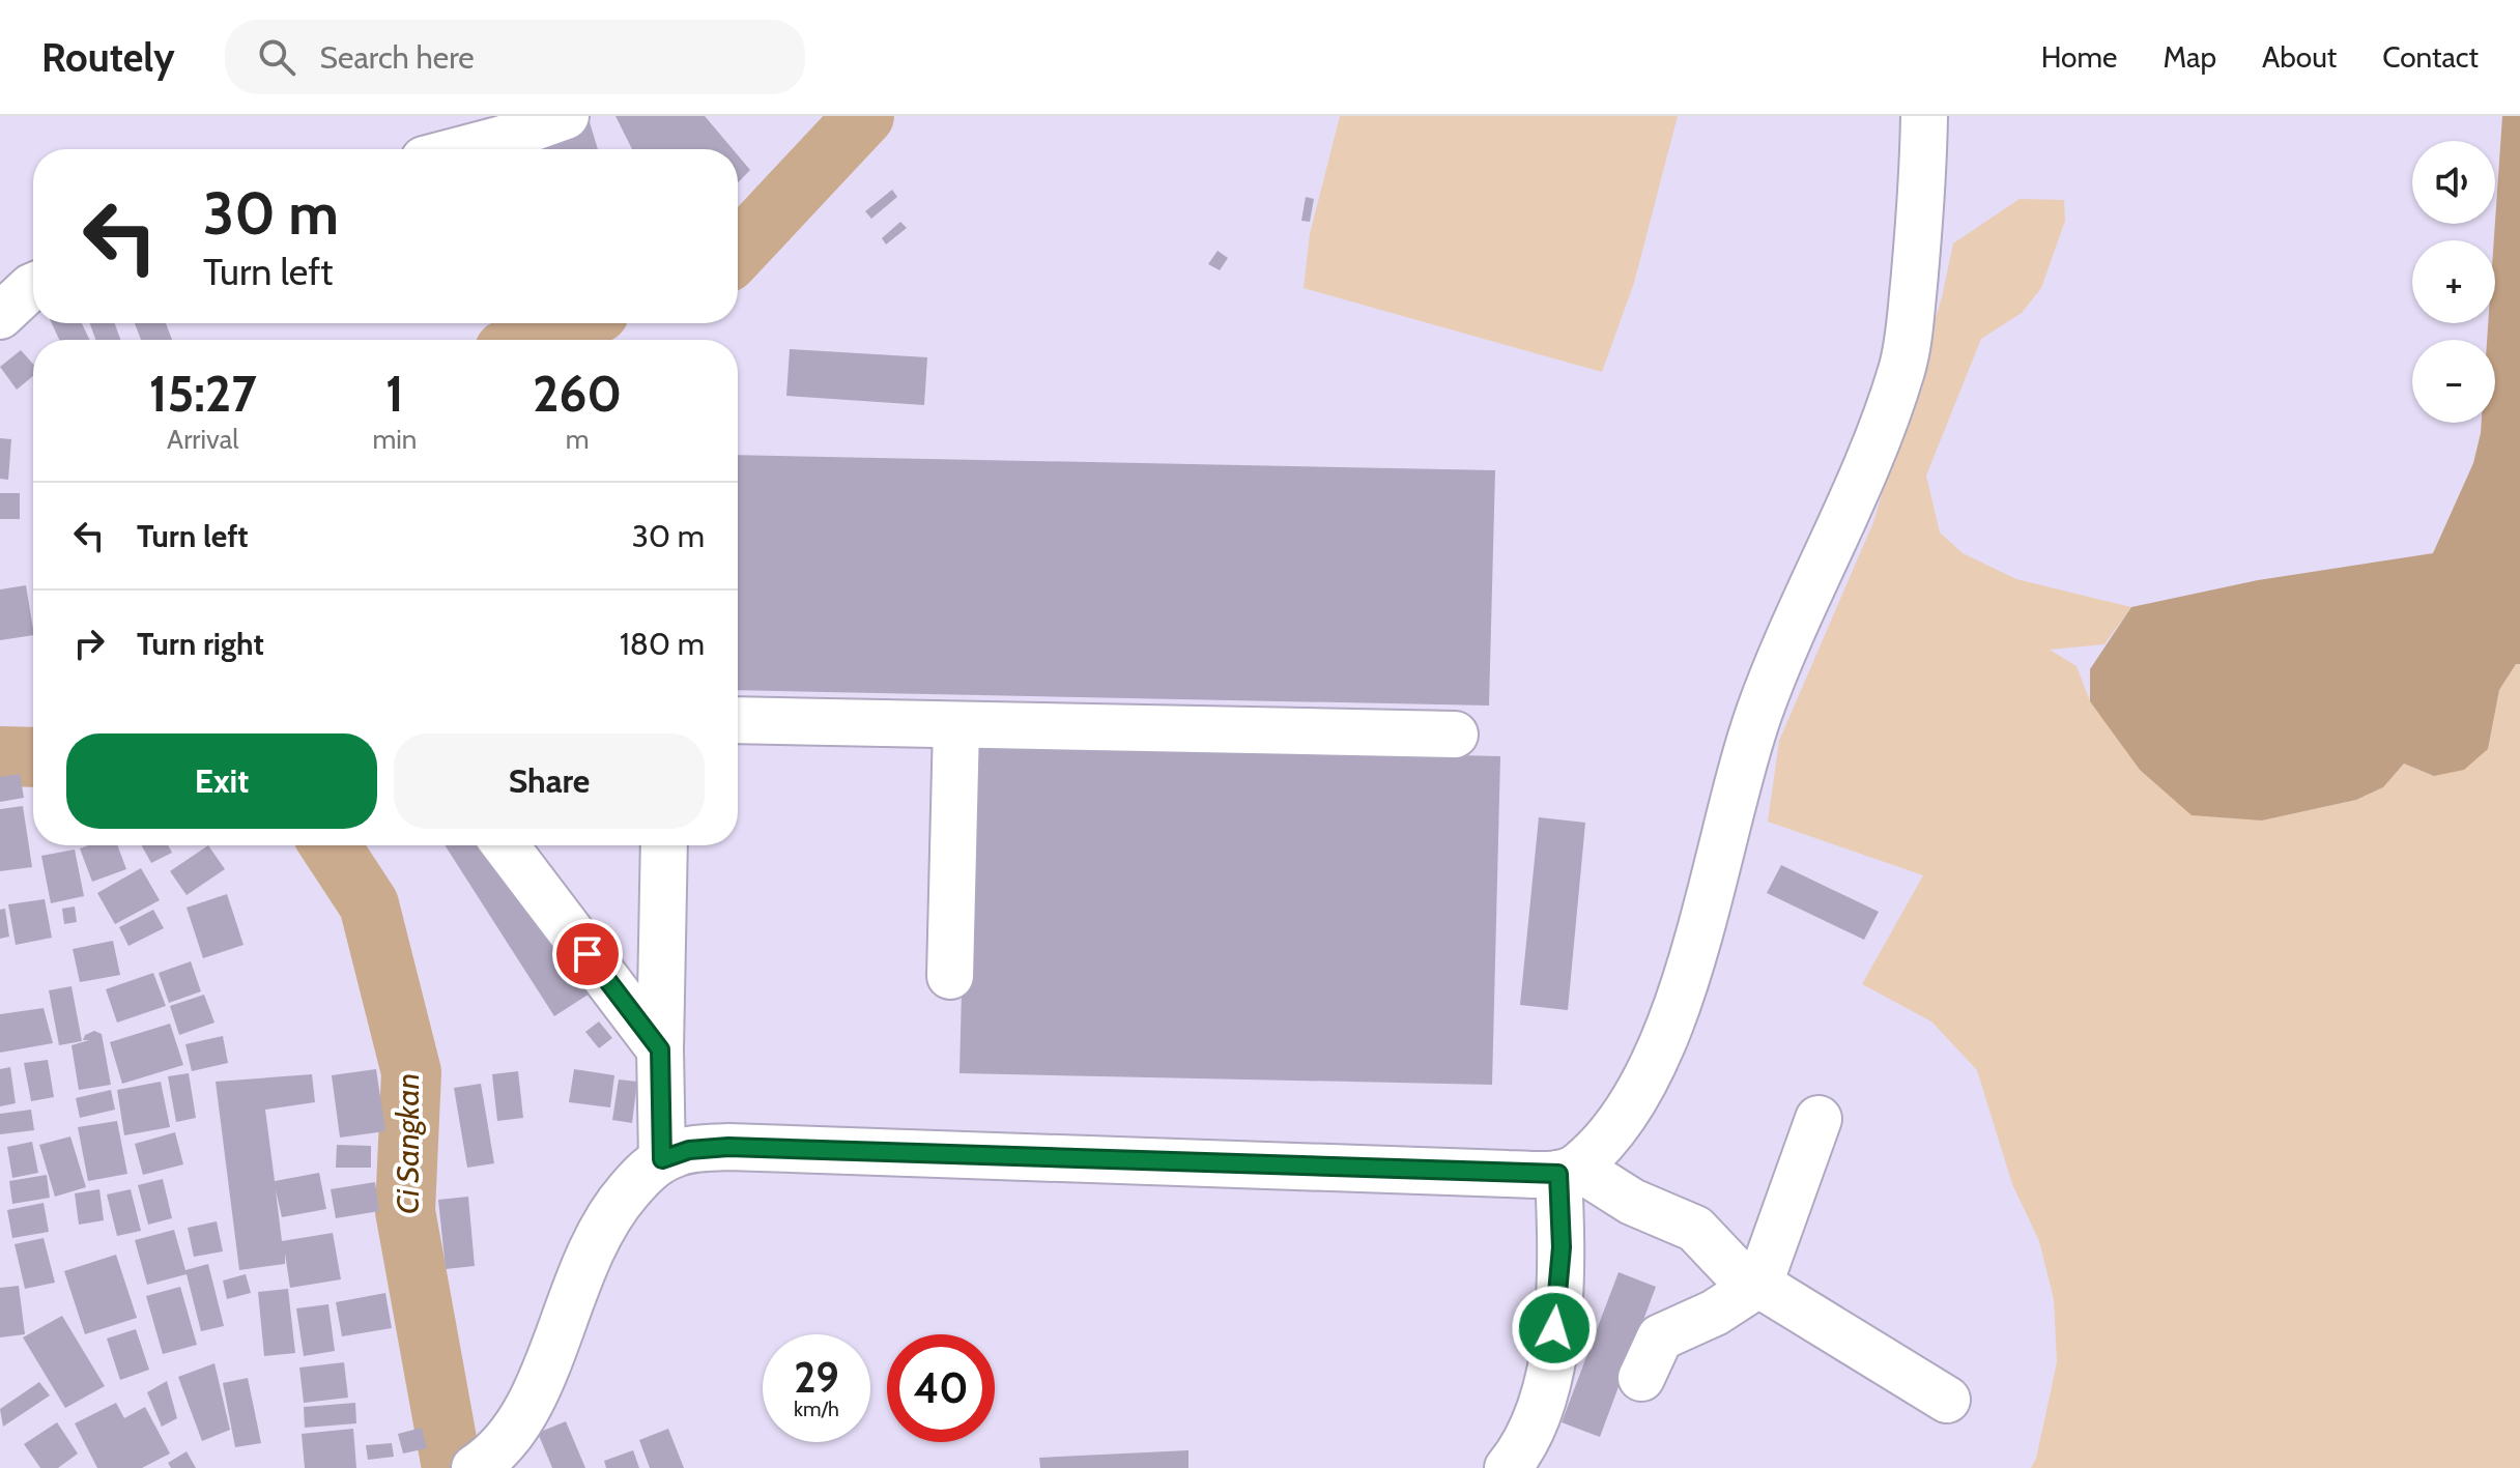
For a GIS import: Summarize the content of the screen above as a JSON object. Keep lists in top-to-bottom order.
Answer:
{
  "water": ["Ci Sangkan"],
  "page": {
    "header": "Routely",
    "search": "Search here",
    "nav": [
      "Home",
      "Map",
      "About",
      "Contact"
    ],
    "map_buttons": ["+", "−"],
    "turn": ["30 m", "Turn left"],
    "eta": [
      "15:27",
      "Arrival",
      "1",
      "min",
      "260",
      "m"
    ],
    "list": [
      {
        "name": "Turn left",
        "value": "30 m"
      },
      {
        "name": "Turn right",
        "value": "180 m"
      }
    ],
    "buttons": ["Exit", "Share"],
    "speed": "29 km/h",
    "limit": "40"
  }
}
